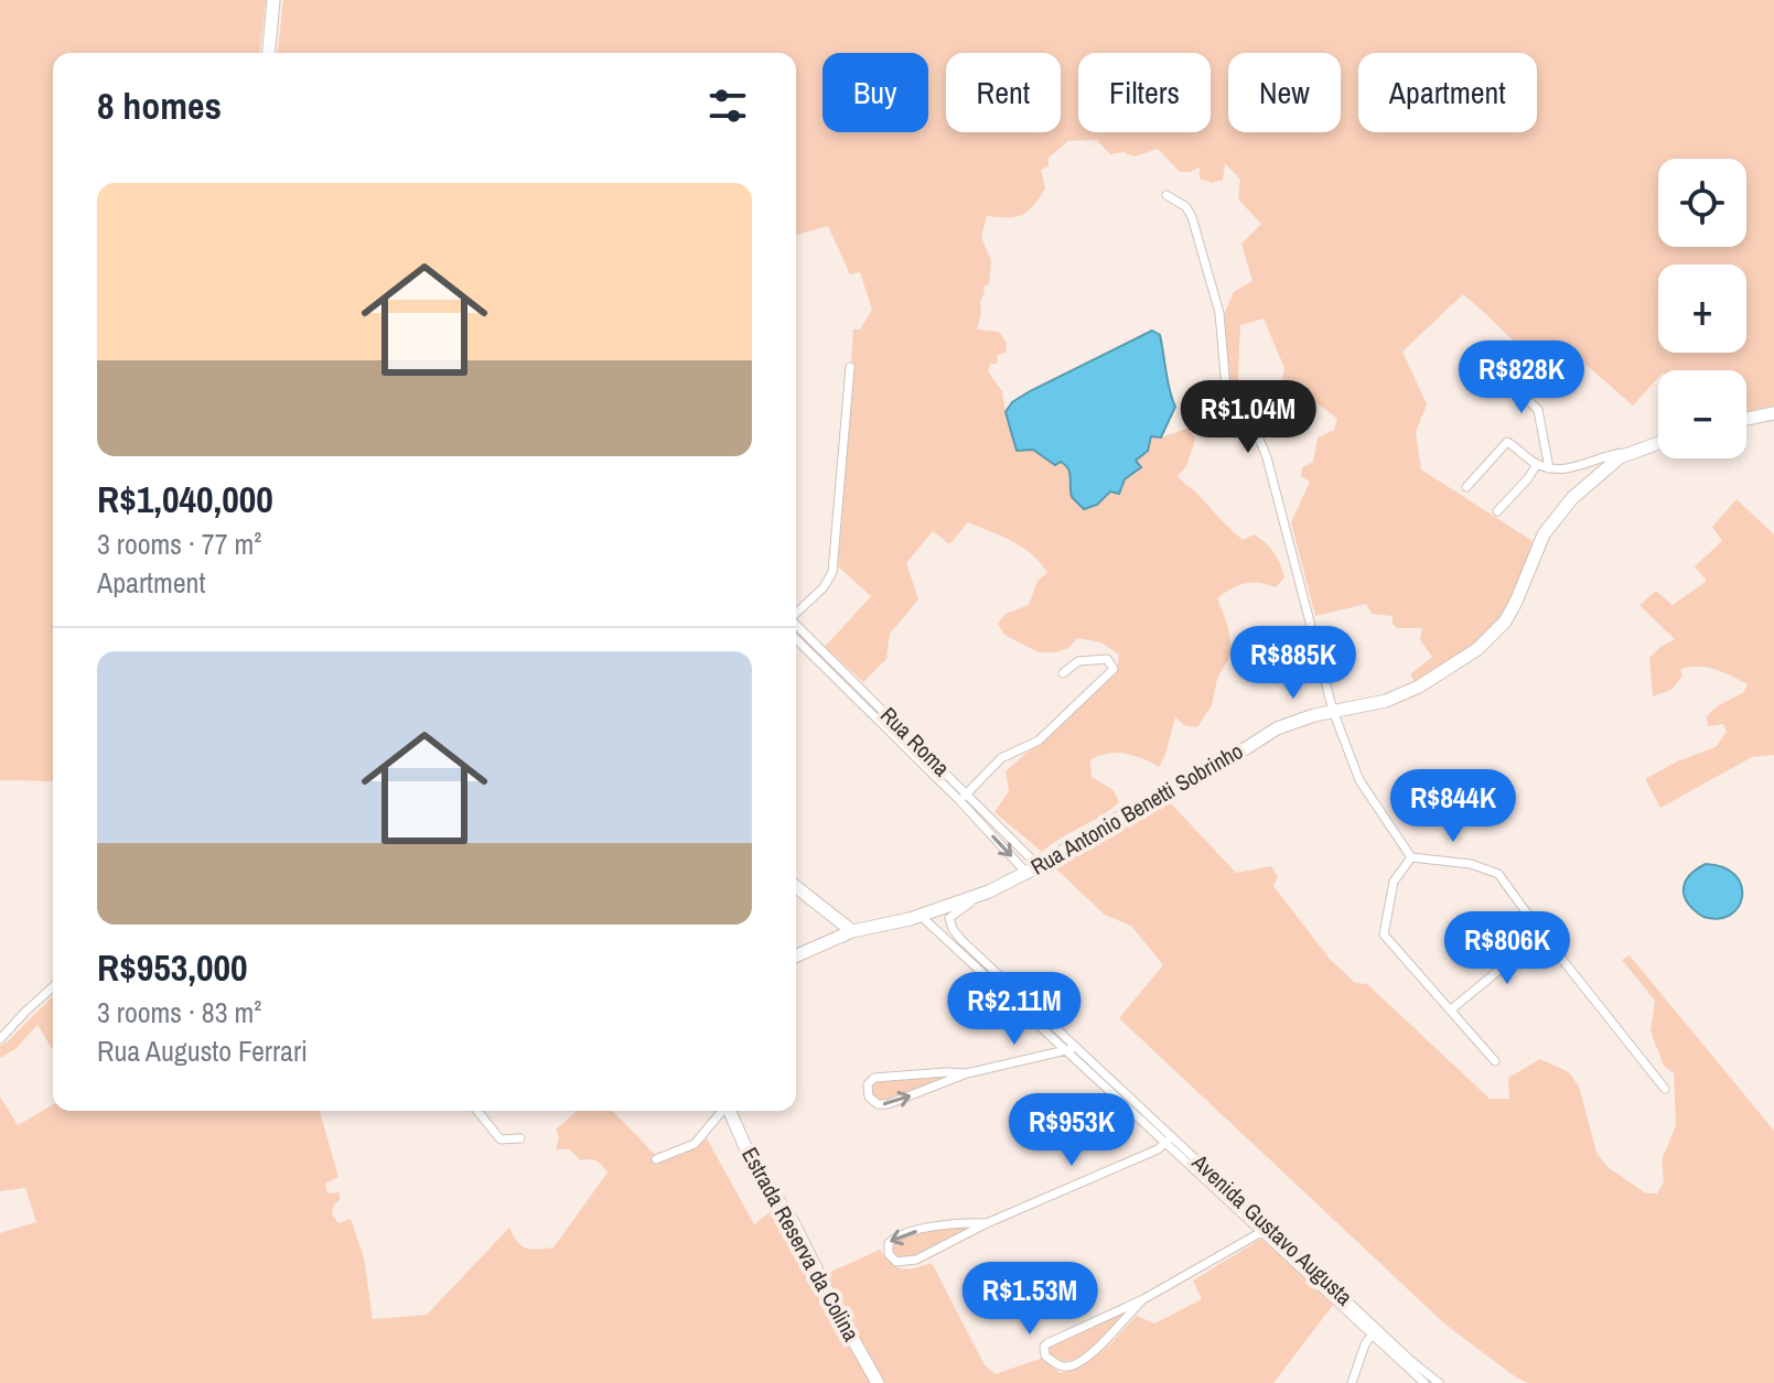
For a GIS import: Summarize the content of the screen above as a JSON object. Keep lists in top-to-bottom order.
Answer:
{
  "streets": {
    "main road": ["Rua Antonio Benetti Sobrinho", "Estrada Reserva da Colina"],
    "street": ["Rua Roma", "Avenida Gustavo Augusta"]
  },
  "crossings": [
    ["Rua Roma", "Rua Antonio Benetti Sobrinho"],
    ["Rua Antonio Benetti Sobrinho", "Avenida Gustavo Augusta"]
  ],
  "page": {
    "chip": [
      "Buy",
      "Rent",
      "Filters",
      "New",
      "Apartment"
    ],
    "heading": "8 homes",
    "map_buttons": ["+", "−"],
    "list": [
      {
        "name": "R$1,040,000",
        "note": "3 rooms · 77 m² · Apartment"
      },
      {
        "name": "R$953,000",
        "note": "3 rooms · 83 m² · Rua Augusto Ferrari"
      }
    ],
    "price": [
      "R$828K",
      "R$1.04M",
      "R$885K",
      "R$844K",
      "R$806K",
      "R$2.11M",
      "R$953K",
      "R$1.53M"
    ]
  }
}
